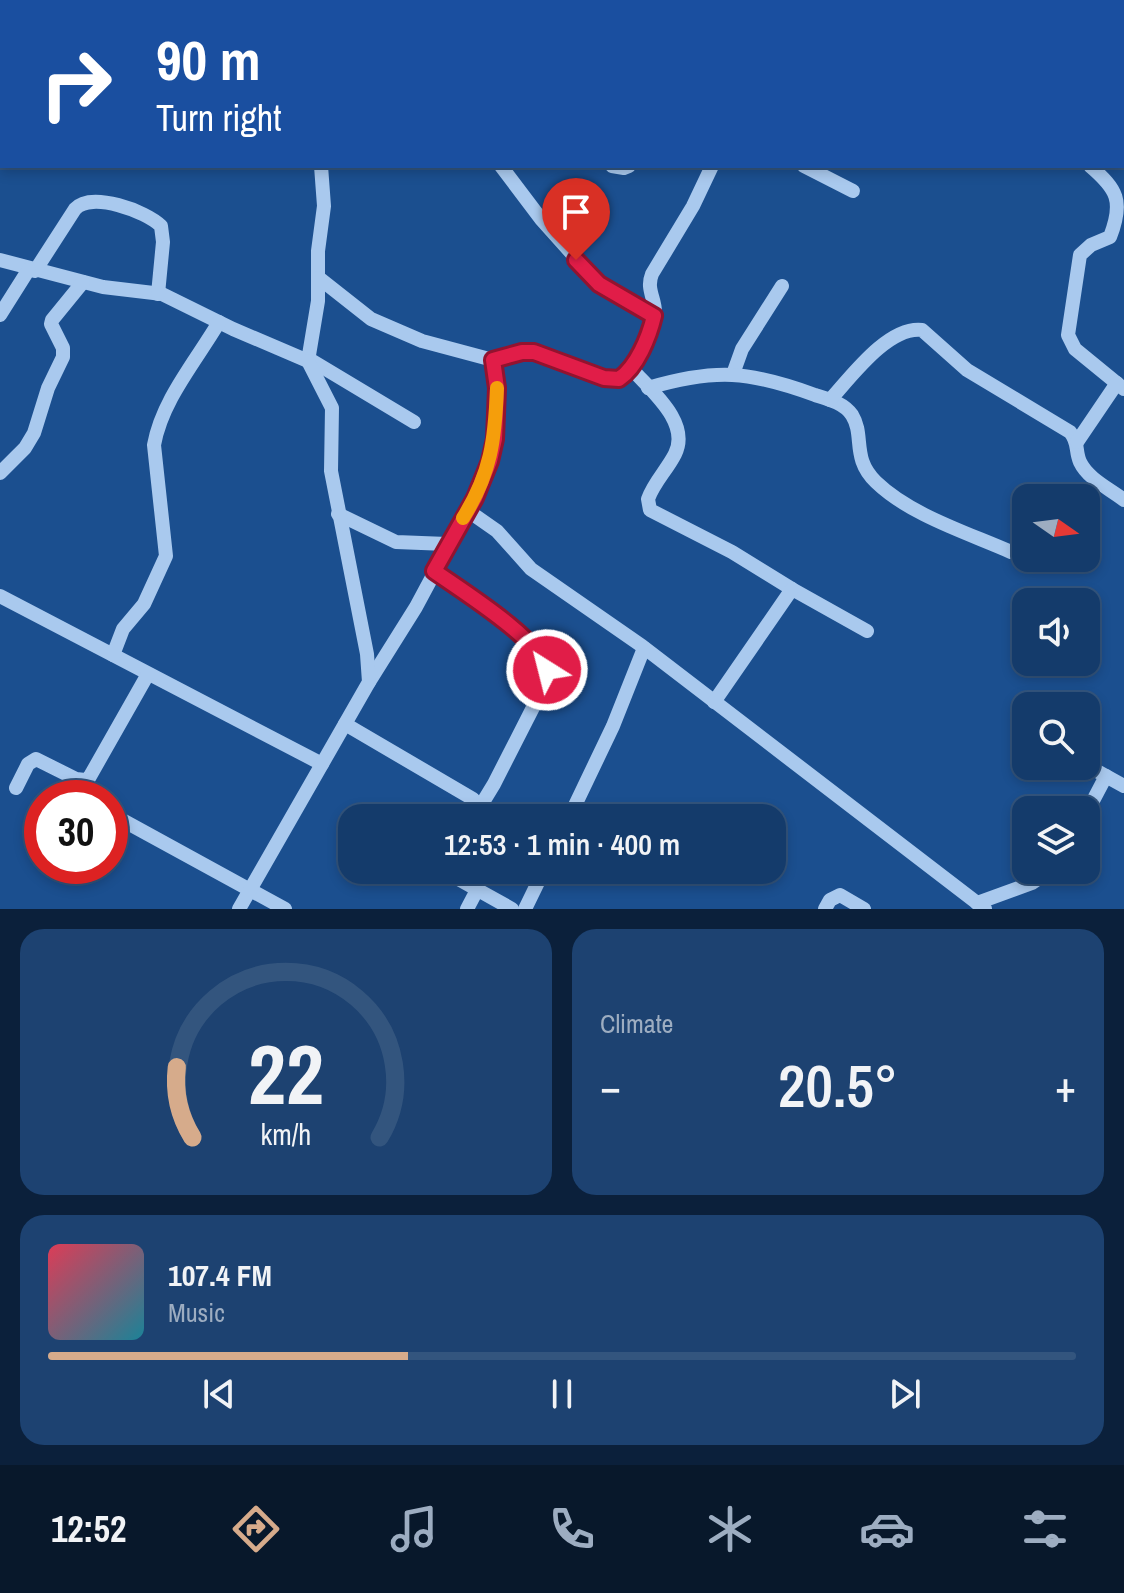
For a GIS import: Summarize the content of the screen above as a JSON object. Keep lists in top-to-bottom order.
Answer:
{
  "north": "right",
  "page": {
    "turn": ["90 m", "Turn right"],
    "limit": "30",
    "trip": "12:53 · 1 min · 400 m",
    "tile": "Climate",
    "heat": ["−", "20.5°", "+"],
    "song": ["107.4 FM", "Music"],
    "tabs": "12:52",
    "gauge": ["22", "km/h"]
  }
}
